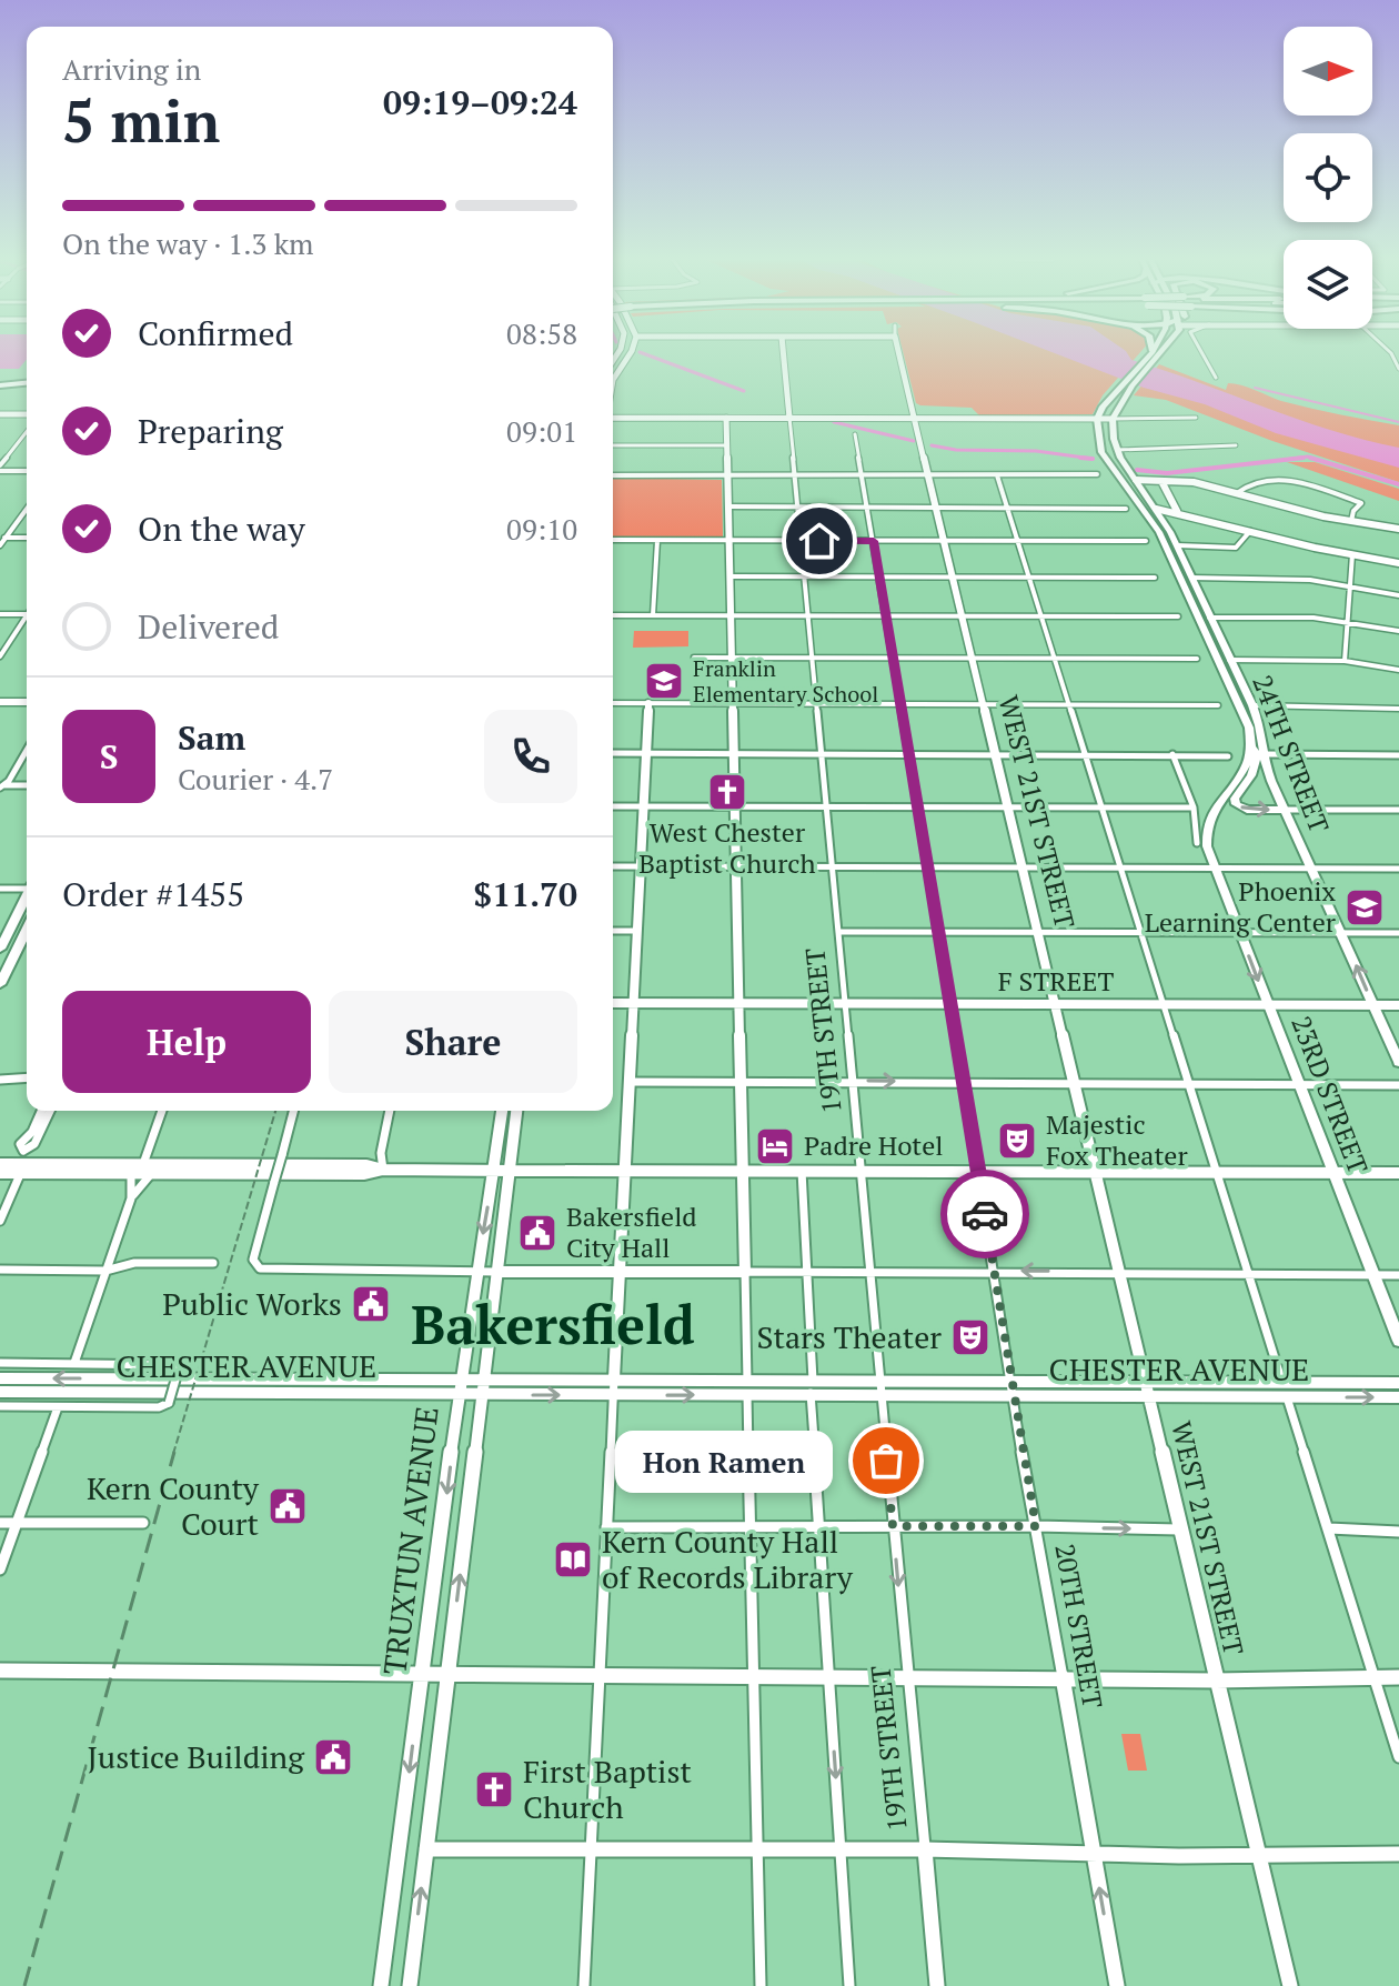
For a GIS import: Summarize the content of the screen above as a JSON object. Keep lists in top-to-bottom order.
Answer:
{
  "streets": {
    "main road": ["24TH STREET", "23RD STREET"],
    "street": [
      "WEST 21ST STREET",
      "F STREET",
      "19TH STREET",
      "CHESTER AVENUE",
      "TRUXTUN AVENUE",
      "20TH STREET"
    ]
  },
  "crossings": [
    ["24TH STREET", "F STREET"],
    ["24TH STREET", "23RD STREET"],
    ["WEST 21ST STREET", "F STREET"],
    ["WEST 21ST STREET", "CHESTER AVENUE"],
    ["F STREET", "19TH STREET"],
    ["F STREET", "23RD STREET"],
    ["F STREET", "20TH STREET"],
    ["19TH STREET", "CHESTER AVENUE"],
    ["CHESTER AVENUE", "TRUXTUN AVENUE"],
    ["CHESTER AVENUE", "20TH STREET"]
  ],
  "districts": ["Bakersfield"],
  "places": {
    "school or university": ["Franklin Elementary School", "Phoenix Learning Center"],
    "church": ["West Chester Baptist Church", "First Baptist Church"],
    "theatre": ["Majestic Fox Theater", "Stars Theater"],
    "hotel": ["Padre Hotel"],
    "public building": [
      "Bakersfield City Hall",
      "Public Works",
      "Kern County Court",
      "Justice Building"
    ],
    "other": ["Hon Ramen"],
    "library": ["Kern County Hall of Records Library"]
  },
  "north": "right",
  "page": {
    "heading": ["5 min", "Arriving in", "09:19–09:24"],
    "panel": [
      "Sam",
      "Courier · 4.7",
      "Order #1455",
      "$11.70"
    ],
    "bar": "On the way · 1.3 km",
    "list": [
      ["Confirmed", "08:58"],
      ["Preparing", "09:01"],
      ["On the way", "09:10"],
      "Delivered"
    ],
    "round": "S",
    "buttons": ["Help", "Share"],
    "bubble": "Hon Ramen"
  }
}
